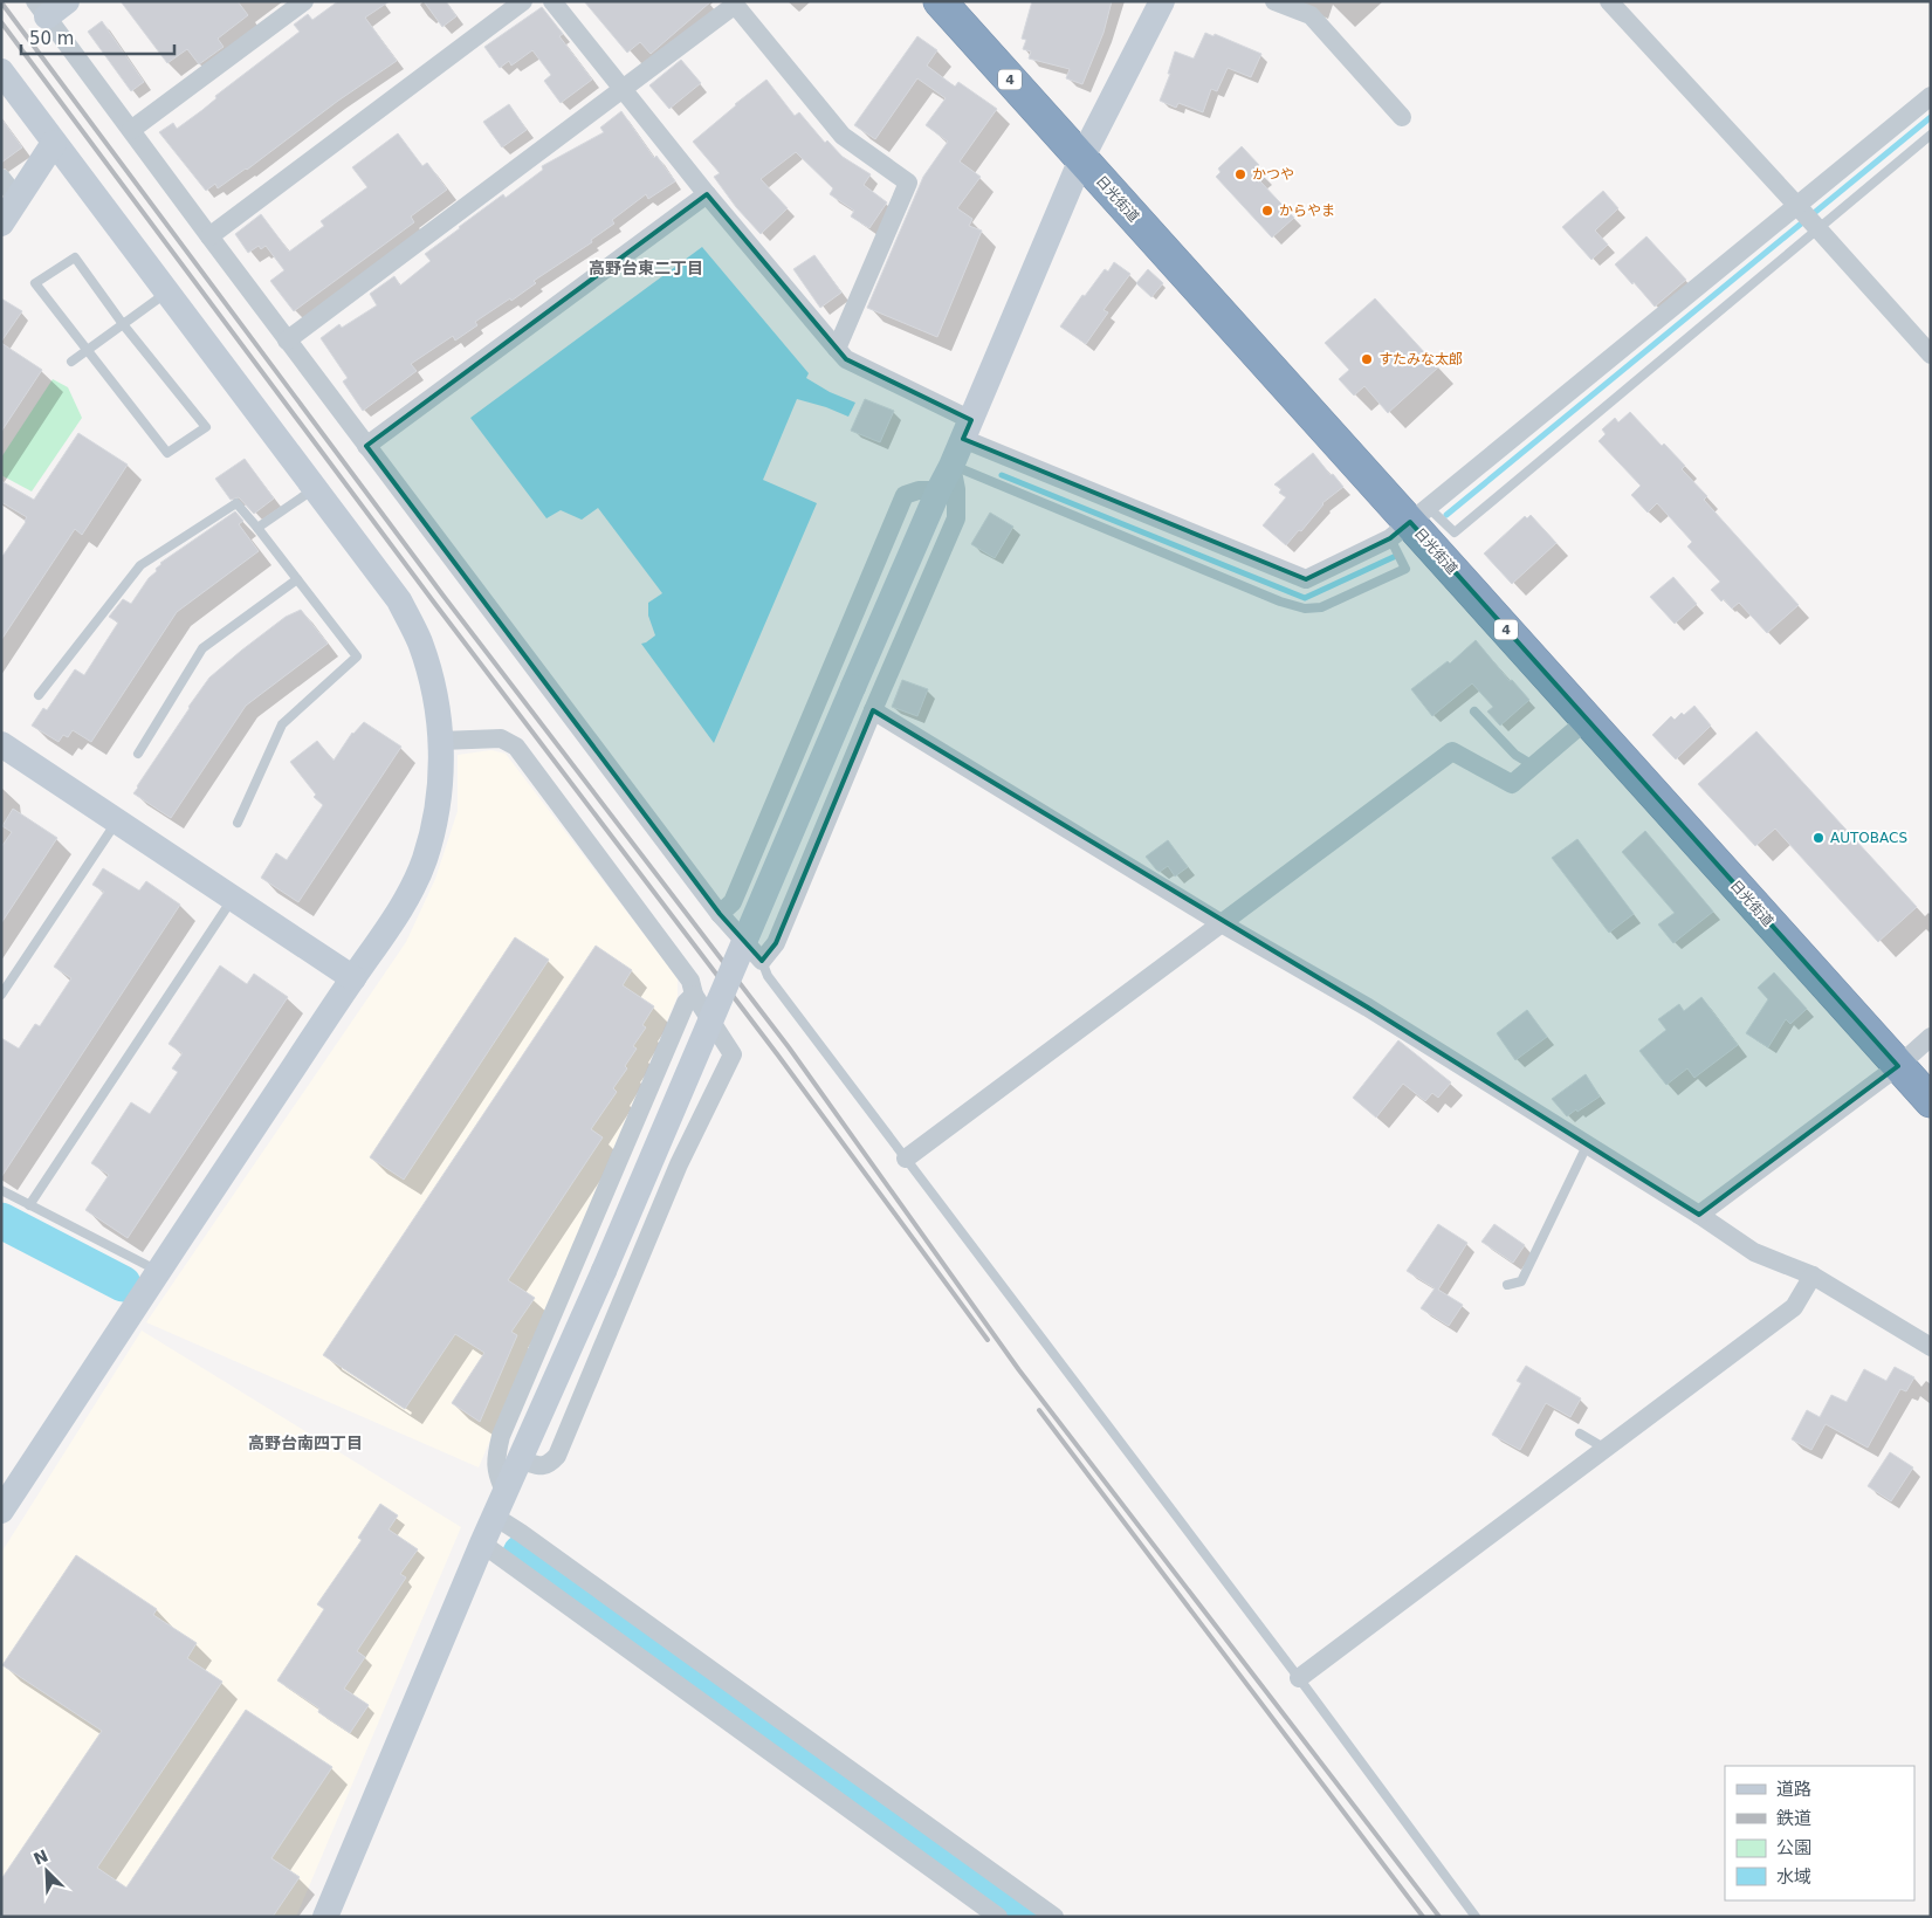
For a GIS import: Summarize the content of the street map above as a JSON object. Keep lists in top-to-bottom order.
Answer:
{
  "streets": {
    "highway": ["4", "日光街道"]
  },
  "districts": ["高野台東二丁目", "高野台南四丁目"],
  "places": [
    "かつや",
    "からやま",
    "すたみな太郎",
    "AUTOBACS"
  ],
  "legend": [
    "道路",
    "鉄道",
    "公園",
    "水域"
  ],
  "scale_bar": "50 m",
  "north": "top left"
}
